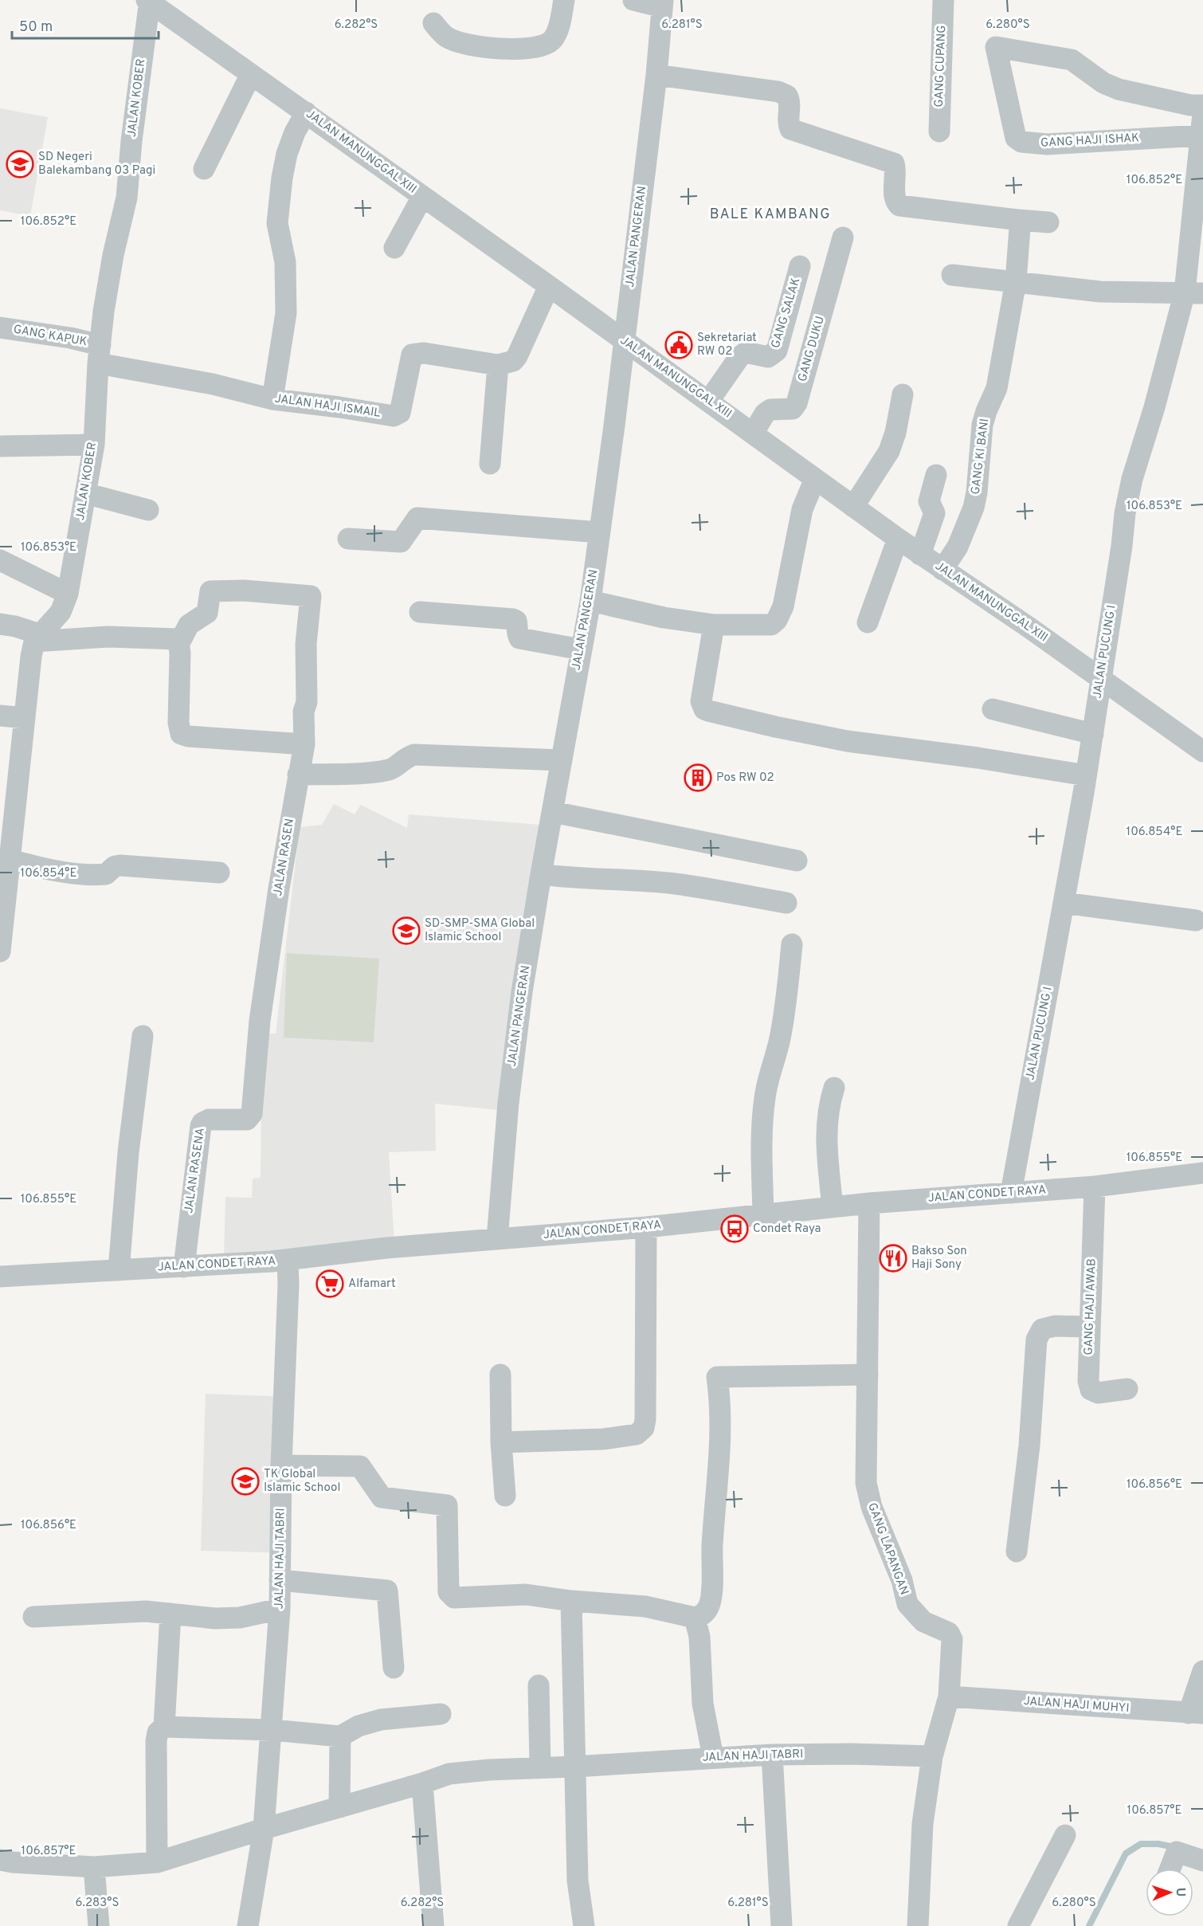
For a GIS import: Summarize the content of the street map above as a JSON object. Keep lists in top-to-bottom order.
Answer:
{
  "streets": {
    "street": [
      "GANG CUPANG",
      "JALAN KOBER",
      "GANG HAJI ISHAK",
      "JALAN MANUNGGAL XIII",
      "JALAN PANGERAN",
      "GANG SALAK",
      "GANG KAPUK",
      "GANG DUKU",
      "JALAN HAJI ISMAIL",
      "GANG KI BANI",
      "JALAN PUCUNG I",
      "JALAN RASEN",
      "JALAN RASENA",
      "JALAN CONDET RAYA",
      "GANG HAJI AWAB",
      "GANG LAPANGAN",
      "JALAN HAJI TABRI",
      "JALAN HAJI MUHYI"
    ]
  },
  "crossings": [
    ["JALAN KOBER", "JALAN MANUNGGAL XIII"],
    ["JALAN KOBER", "GANG KAPUK"],
    ["JALAN KOBER", "JALAN HAJI ISMAIL"],
    ["GANG HAJI ISHAK", "JALAN PUCUNG I"],
    ["JALAN MANUNGGAL XIII", "JALAN PANGERAN"],
    ["JALAN MANUNGGAL XIII", "GANG SALAK"],
    ["JALAN MANUNGGAL XIII", "GANG DUKU"],
    ["JALAN MANUNGGAL XIII", "GANG KI BANI"],
    ["JALAN MANUNGGAL XIII", "JALAN PUCUNG I"],
    ["JALAN PANGERAN", "JALAN CONDET RAYA"],
    ["GANG KAPUK", "JALAN HAJI ISMAIL"],
    ["JALAN PUCUNG I", "JALAN CONDET RAYA"],
    ["JALAN RASEN", "JALAN RASENA"],
    ["JALAN RASENA", "JALAN CONDET RAYA"],
    ["JALAN CONDET RAYA", "GANG HAJI AWAB"],
    ["JALAN CONDET RAYA", "GANG LAPANGAN"],
    ["JALAN CONDET RAYA", "JALAN HAJI TABRI"],
    ["GANG LAPANGAN", "JALAN HAJI TABRI"],
    ["GANG LAPANGAN", "JALAN HAJI MUHYI"]
  ],
  "districts": ["BALE KAMBANG"],
  "places": {
    "school or university": ["SD Negeri Balekambang 03 Pagi", "SD-SMP-SMA Global Islamic School", "TK Global Islamic School"],
    "public building": ["Sekretariat RW 02"],
    "building": ["Pos RW 02"],
    "bus stop": ["Condet Raya"],
    "restaurant": ["Bakso Son Haji Sony"],
    "supermarket": ["Alfamart"]
  },
  "scale_bar": "50 m",
  "north": "right",
  "coordinates": [
    "6.282°S",
    "6.281°S",
    "6.280°S",
    "106.852°E",
    "106.853°E",
    "106.854°E",
    "106.855°E",
    "106.856°E",
    "106.857°E",
    "6.283°S"
  ]
}
